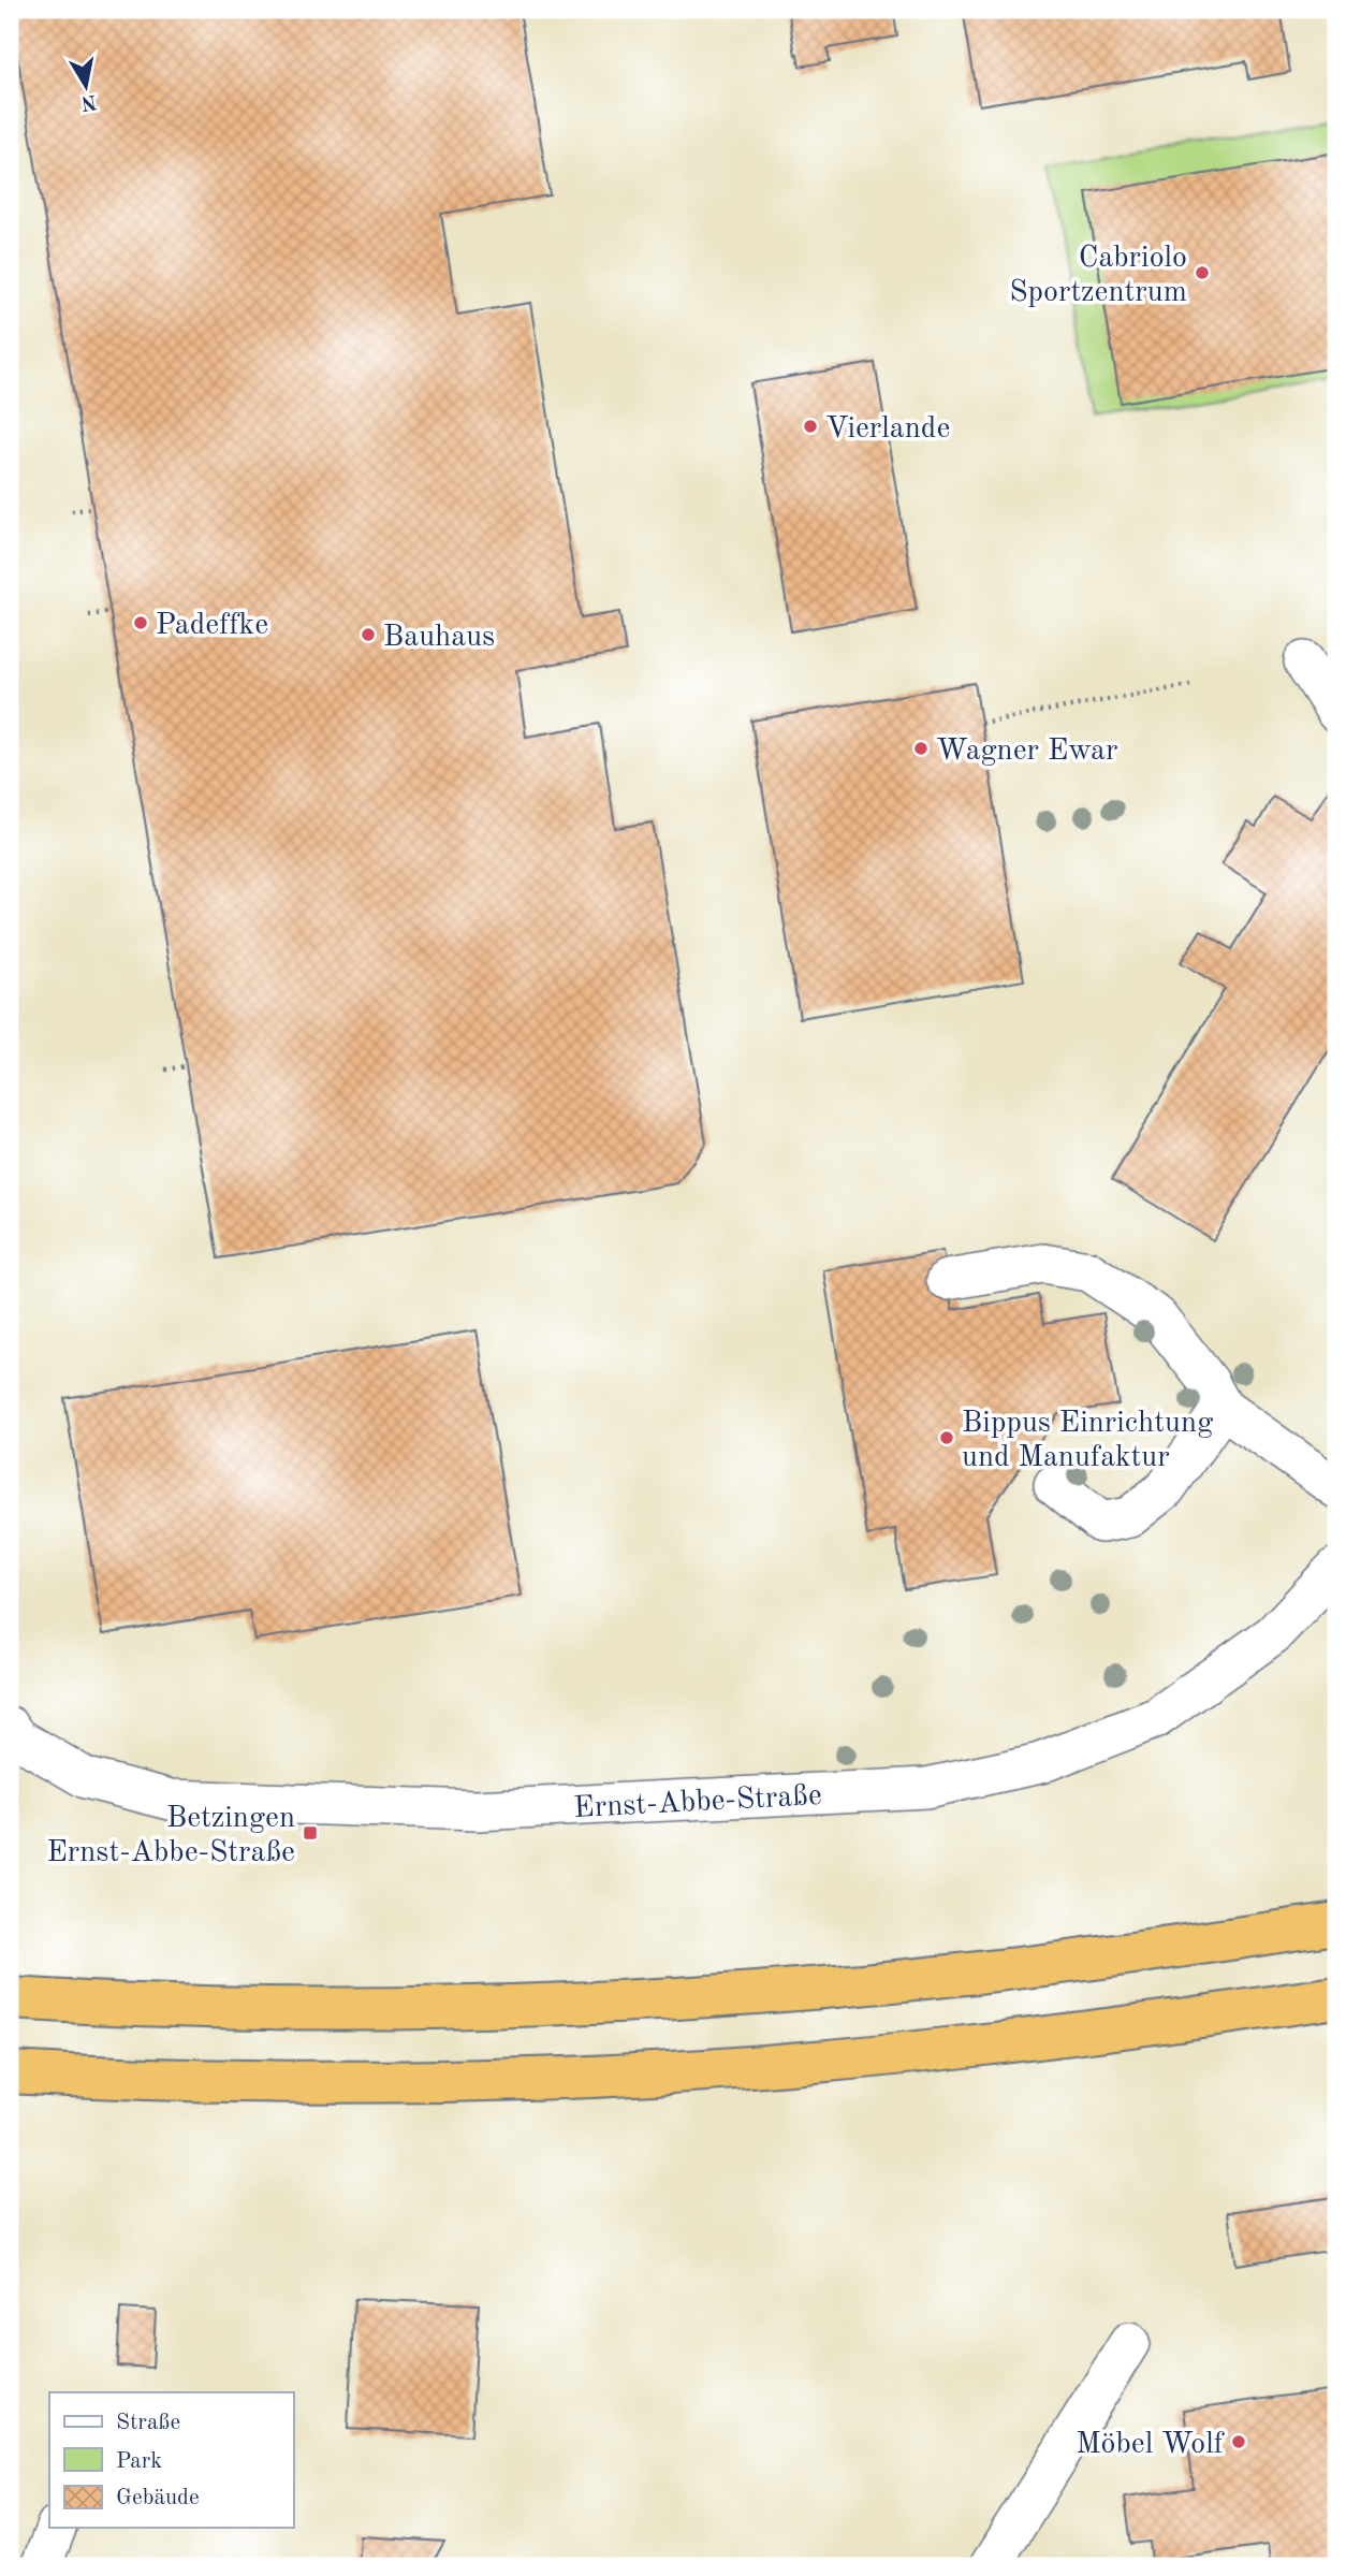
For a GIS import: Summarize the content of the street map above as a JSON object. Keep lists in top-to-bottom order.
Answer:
{
  "streets": {
    "street": ["Ernst-Abbe-Straße"]
  },
  "places": {
    "other": [
      "Cabriolo Sportzentrum",
      "Vierlande",
      "Padeffke",
      "Bauhaus",
      "Wagner Ewar",
      "Bippus Einrichtung und Manufaktur",
      "Möbel Wolf"
    ],
    "transit": ["Betzingen Ernst-Abbe-Straße"]
  },
  "legend": ["Straße", "Park", "Gebäude"],
  "north": "bottom"
}
